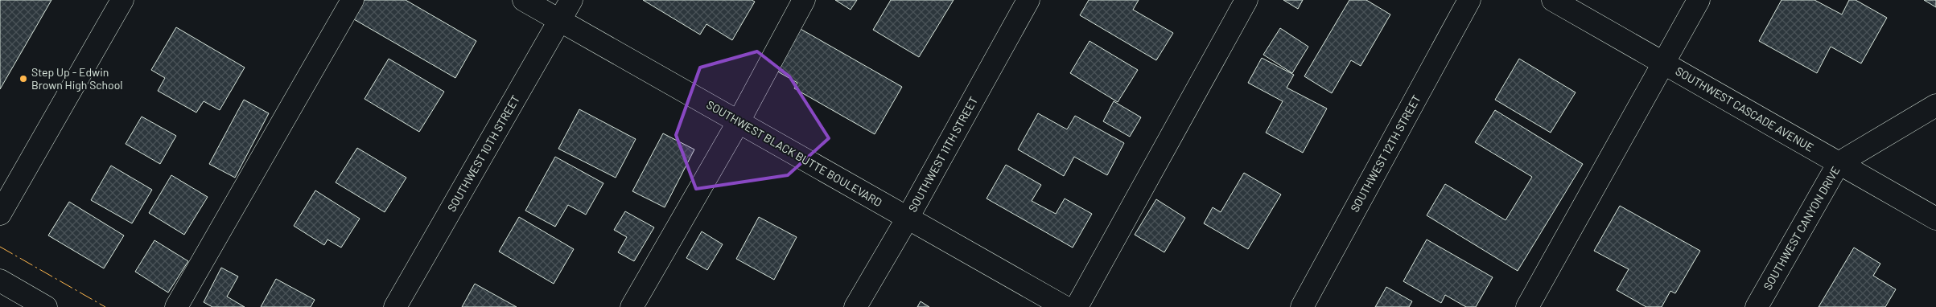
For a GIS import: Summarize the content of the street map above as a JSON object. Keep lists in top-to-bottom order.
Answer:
{
  "streets": {
    "street": [
      "SOUTHWEST CASCADE AVENUE",
      "SOUTHWEST 10TH STREET",
      "SOUTHWEST BLACK BUTTE BOULEVARD",
      "SOUTHWEST 12TH STREET",
      "SOUTHWEST 11TH STREET",
      "SOUTHWEST CANYON DRIVE"
    ]
  },
  "crossings": [
    ["SOUTHWEST CASCADE AVENUE", "SOUTHWEST CANYON DRIVE"],
    ["SOUTHWEST 10TH STREET", "SOUTHWEST BLACK BUTTE BOULEVARD"],
    ["SOUTHWEST BLACK BUTTE BOULEVARD", "SOUTHWEST 11TH STREET"]
  ],
  "places": ["Step Up - Edwin Brown High School"]
}
